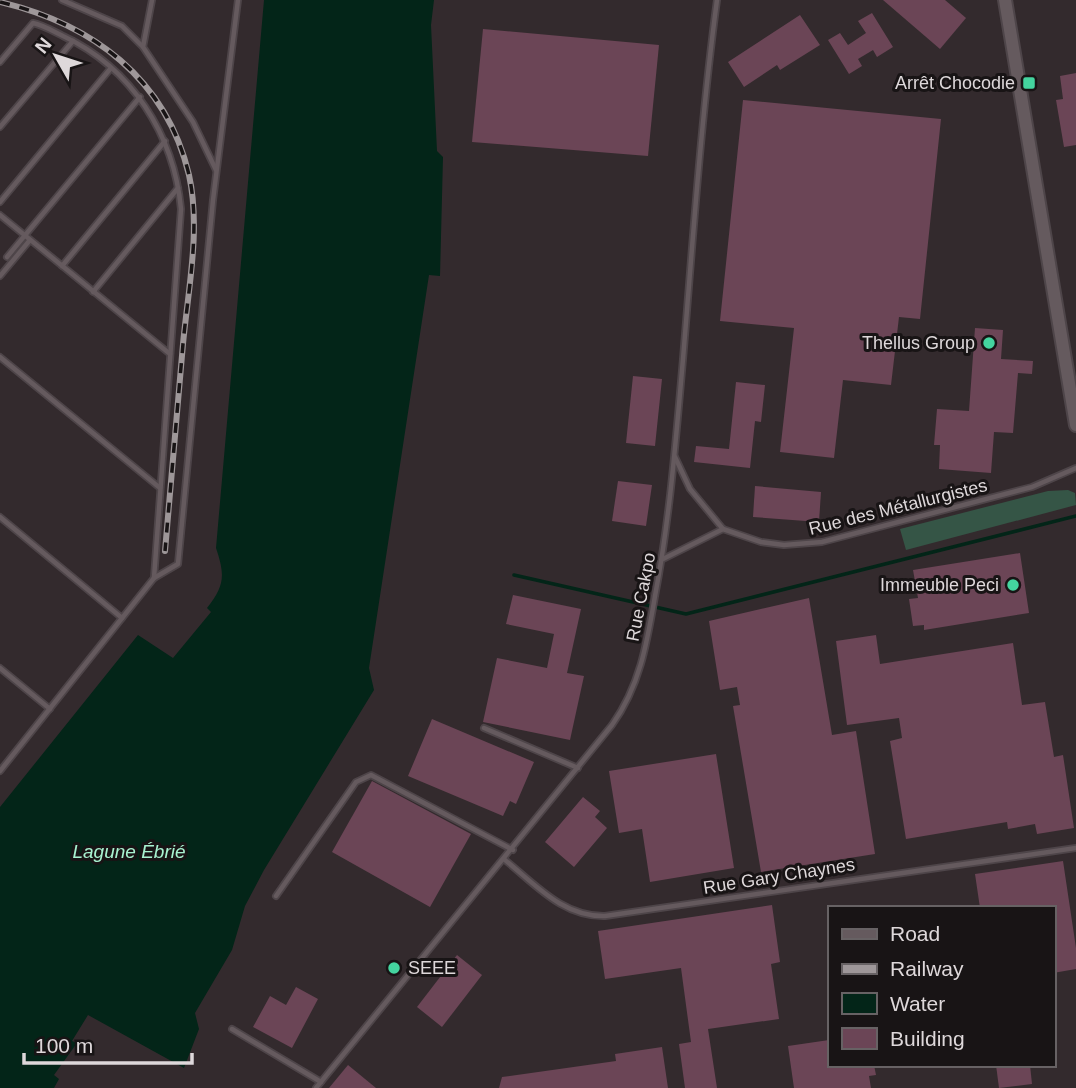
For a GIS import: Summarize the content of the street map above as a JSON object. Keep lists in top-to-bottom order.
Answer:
{
  "streets": {
    "lane": ["Rue des Métallurgistes", "Rue Cakpo", "Rue Gary Chaynes"]
  },
  "crossings": [
    ["Rue Cakpo", "Rue Gary Chaynes"]
  ],
  "water": ["Lagune Ébrié"],
  "places": {
    "transit": ["Arrêt Chocodie"],
    "other": ["Thellus Group", "Immeuble Peci", "SEEE"]
  },
  "legend": [
    "Road",
    "Railway",
    "Water",
    "Building"
  ],
  "scale_bar": "100 m",
  "north": "top left"
}
